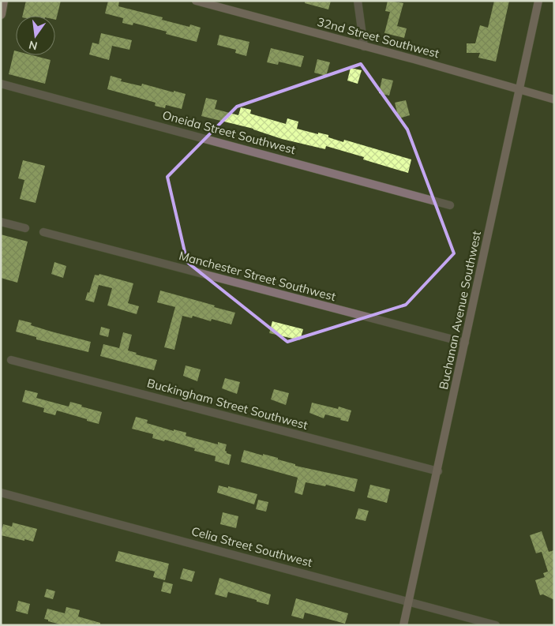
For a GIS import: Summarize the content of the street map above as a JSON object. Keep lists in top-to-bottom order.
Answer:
{
  "streets": {
    "street": [
      "32nd Street Southwest",
      "Oneida Street Southwest",
      "Manchester Street Southwest",
      "Buchanan Avenue Southwest",
      "Buckingham Street Southwest",
      "Celia Street Southwest"
    ]
  },
  "crossings": [
    ["32nd Street Southwest", "Buchanan Avenue Southwest"],
    ["Manchester Street Southwest", "Buchanan Avenue Southwest"],
    ["Buchanan Avenue Southwest", "Buckingham Street Southwest"],
    ["Buchanan Avenue Southwest", "Celia Street Southwest"]
  ],
  "north": "bottom"
}
